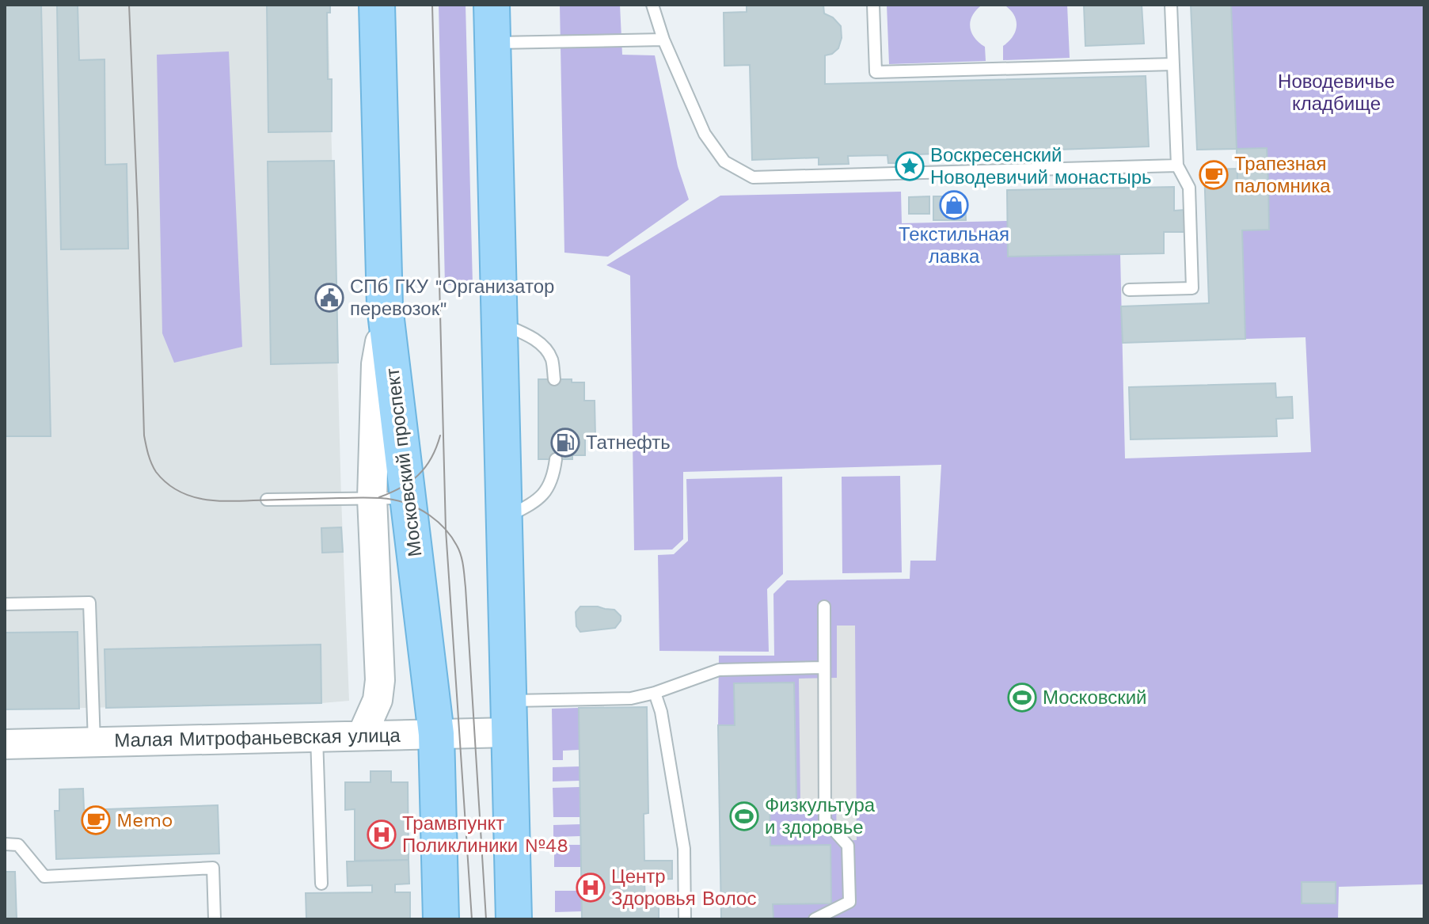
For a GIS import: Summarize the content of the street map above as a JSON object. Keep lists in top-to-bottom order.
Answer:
{
  "streets": {
    "main road": ["Московский проспект"],
    "street": ["Малая Митрофаньевская улица"]
  },
  "crossings": [
    ["Московский проспект", "Малая Митрофаньевская улица"]
  ],
  "parks": ["Новодевичье кладбище"],
  "places": {
    "place": ["Воскресенский Новодевичий монастырь"],
    "cafe": ["Трапезная паломника", "Memo"],
    "shop": ["Текстильная лавка"],
    "public building": ["СПб ГКУ \"Организатор перевозок\""],
    "fuel station": ["Татнефть"],
    "sports": ["Московский", "Физкультура и здоровье"],
    "hospital": ["Трамвпункт Поликлиники №48", "Центр Здоровья Волос"]
  }
}
